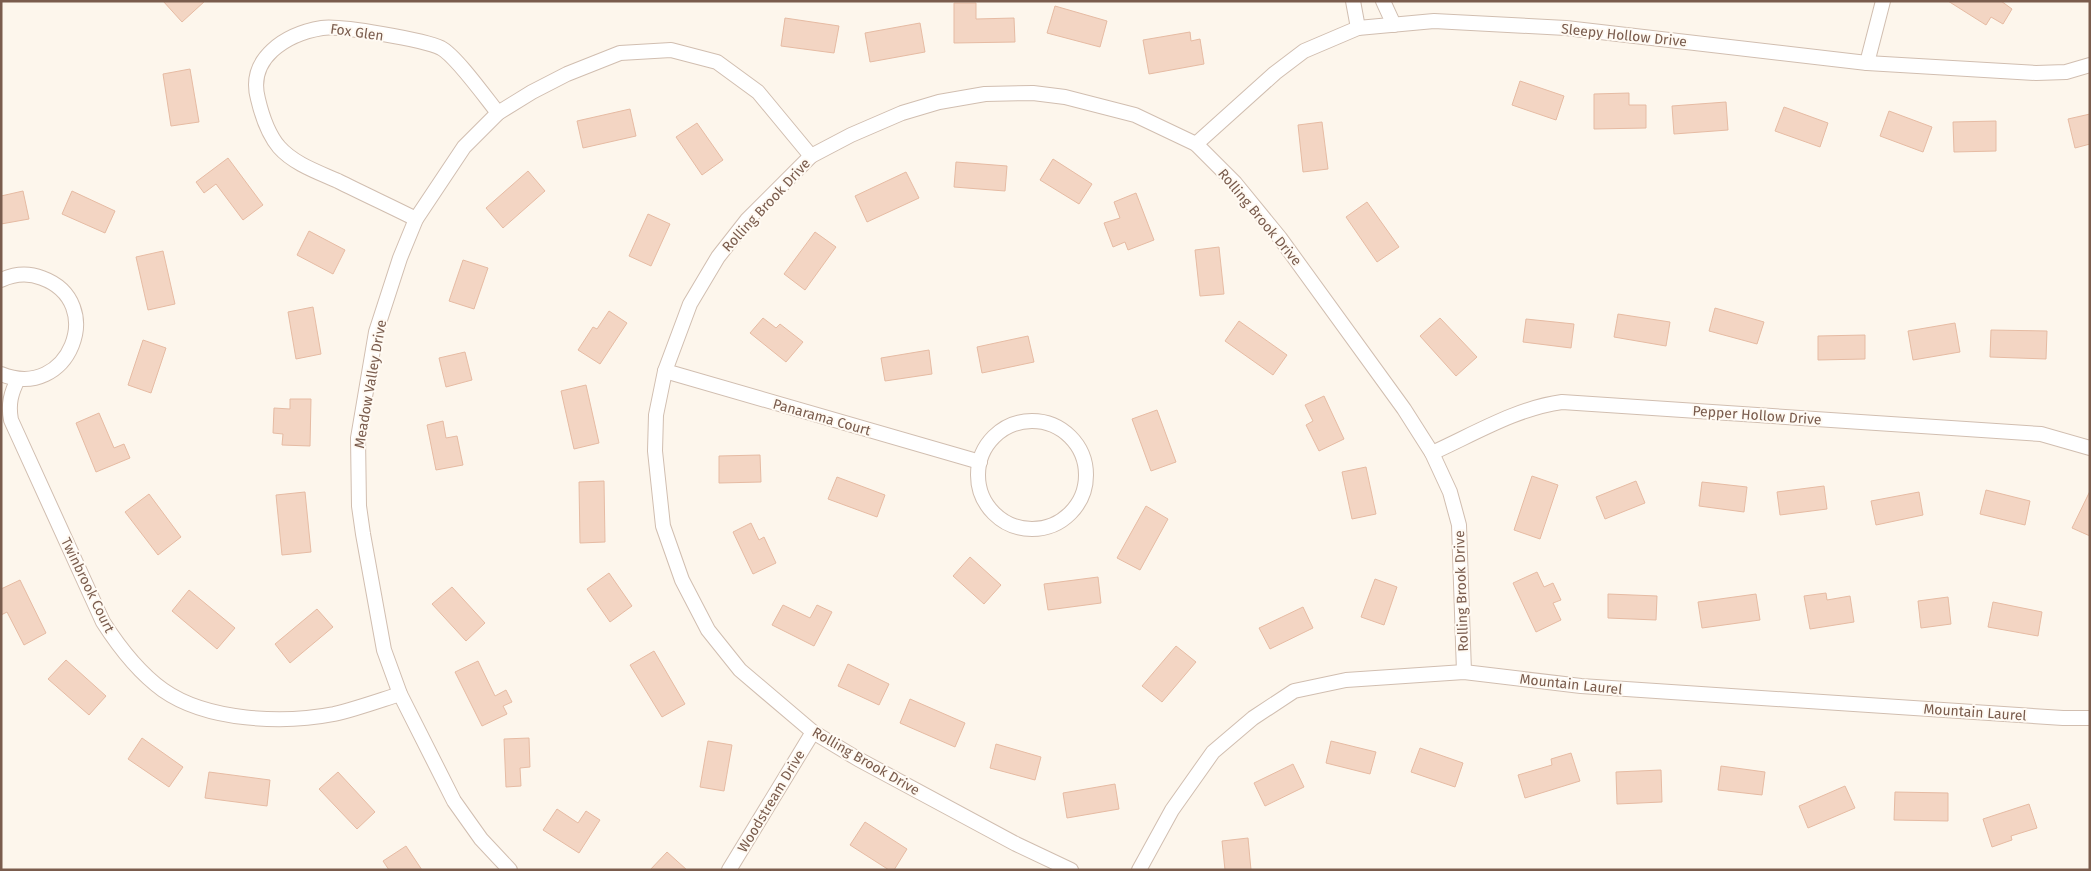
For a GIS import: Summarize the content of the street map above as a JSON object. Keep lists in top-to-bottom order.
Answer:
{
  "streets": {
    "street": [
      "Fox Glen",
      "Sleepy Hollow Drive",
      "Rolling Brook Drive",
      "Meadow Valley Drive",
      "Pepper Hollow Drive",
      "Panarama Court",
      "Twinbrook Court",
      "Mountain Laurel",
      "Woodstream Drive"
    ]
  },
  "crossings": [
    ["Fox Glen", "Meadow Valley Drive"],
    ["Sleepy Hollow Drive", "Rolling Brook Drive"],
    ["Rolling Brook Drive", "Meadow Valley Drive"],
    ["Rolling Brook Drive", "Pepper Hollow Drive"],
    ["Rolling Brook Drive", "Panarama Court"],
    ["Rolling Brook Drive", "Mountain Laurel"],
    ["Rolling Brook Drive", "Woodstream Drive"],
    ["Meadow Valley Drive", "Twinbrook Court"]
  ]
}
